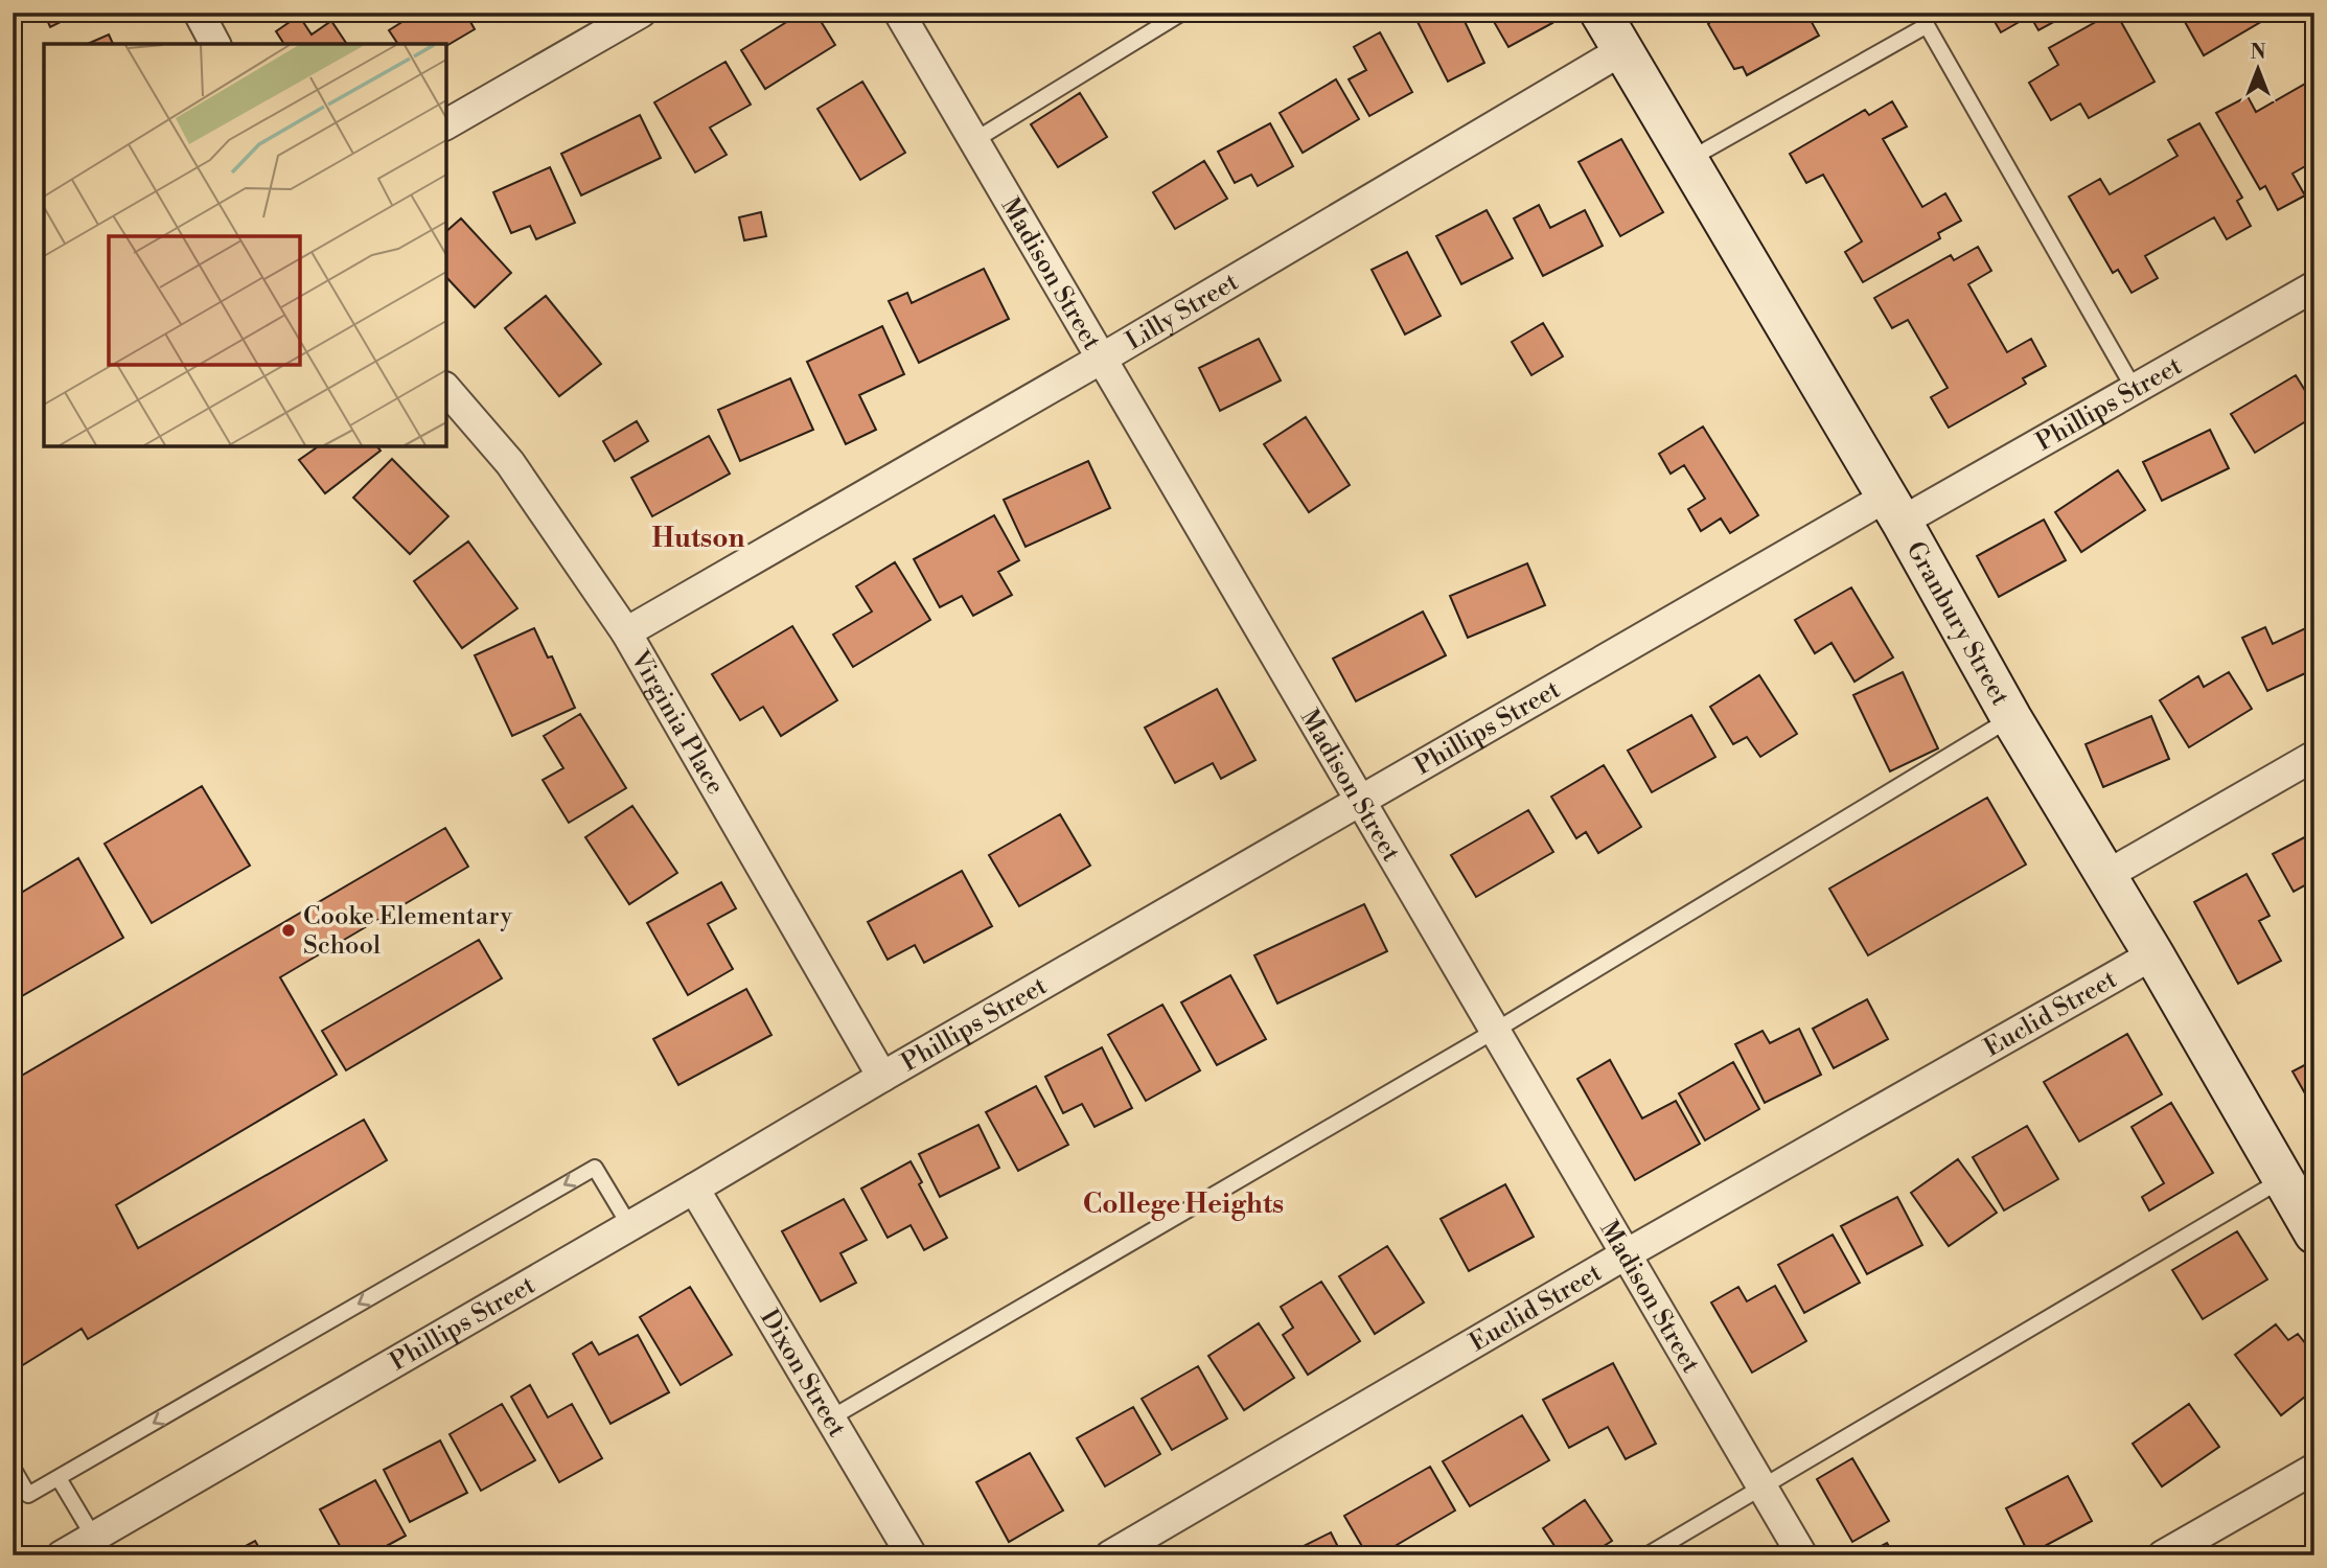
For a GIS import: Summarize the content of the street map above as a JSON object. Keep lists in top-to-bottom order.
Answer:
{
  "streets": {
    "street": [
      "Madison Street",
      "Lilly Street",
      "Phillips Street",
      "Granbury Street",
      "Virginia Place",
      "Euclid Street",
      "Dixon Street"
    ]
  },
  "crossings": [
    ["Madison Street", "Lilly Street"],
    ["Madison Street", "Phillips Street"],
    ["Madison Street", "Euclid Street"],
    ["Lilly Street", "Granbury Street"],
    ["Lilly Street", "Virginia Place"],
    ["Phillips Street", "Granbury Street"],
    ["Phillips Street", "Virginia Place"],
    ["Phillips Street", "Dixon Street"],
    ["Granbury Street", "Euclid Street"]
  ],
  "districts": ["Hutson", "College Heights"],
  "places": ["Cooke Elementary School"],
  "north": "top"
}
